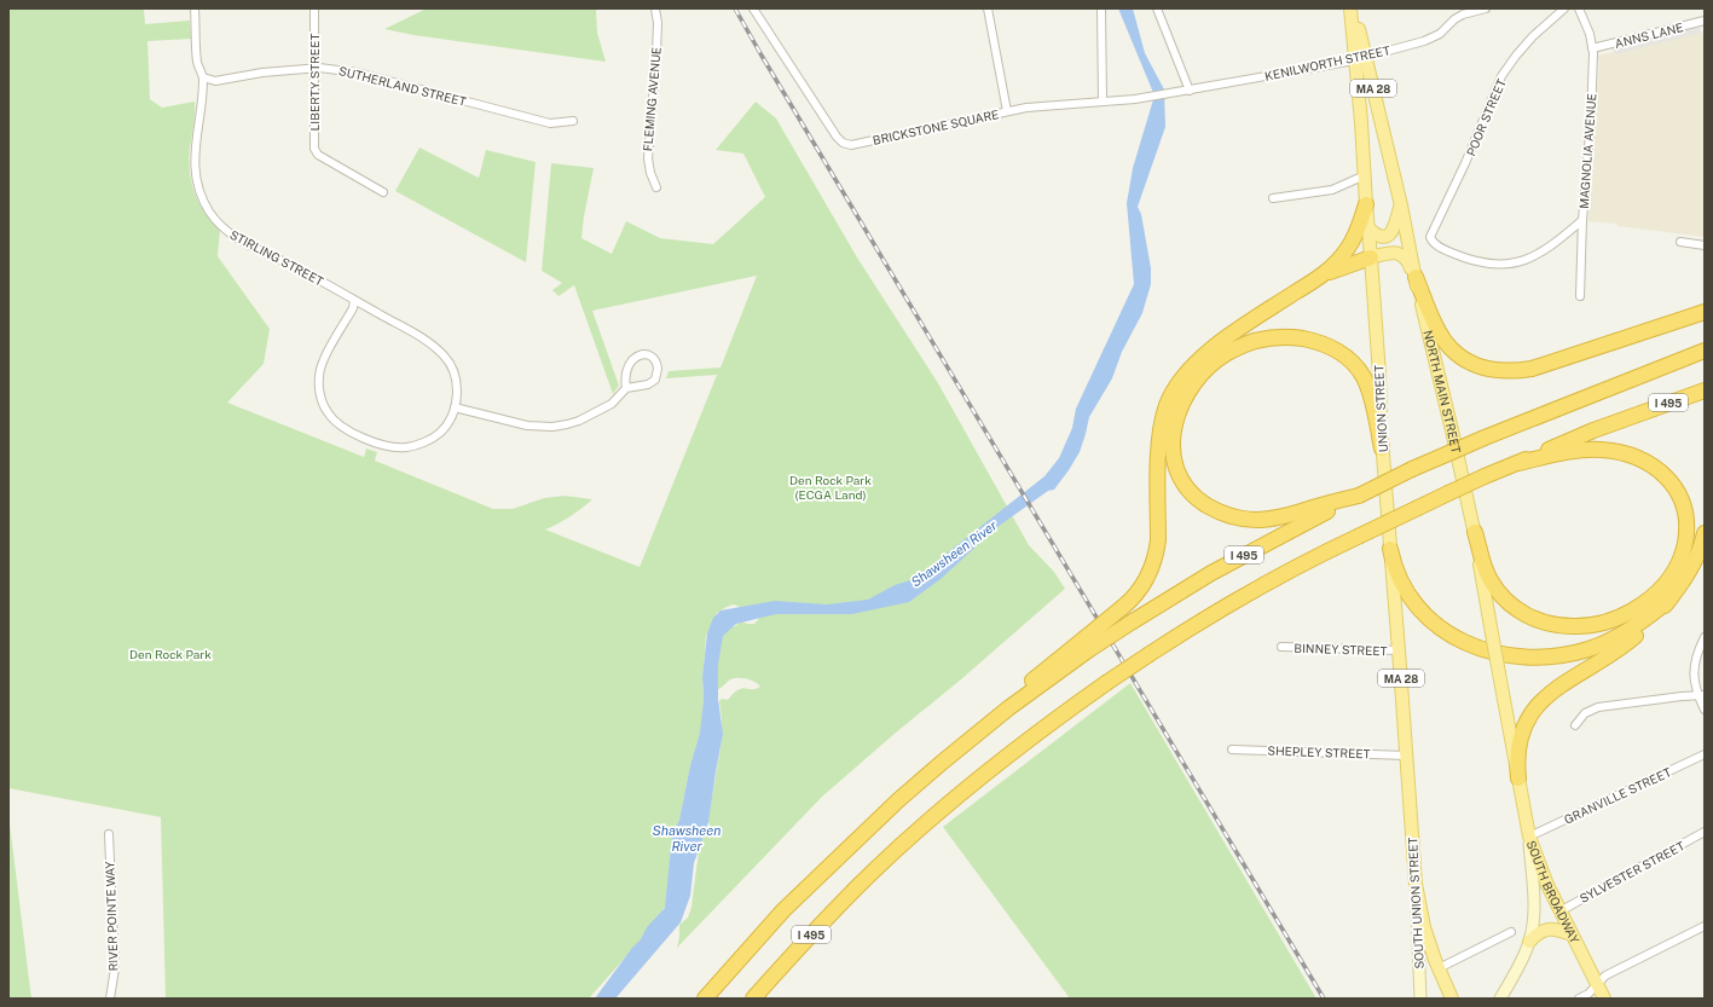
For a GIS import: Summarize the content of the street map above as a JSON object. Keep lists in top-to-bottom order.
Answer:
{
  "streets": {
    "highway": ["I 495"],
    "main road": [
      "MA 28",
      "NORTH MAIN STREET",
      "UNION STREET",
      "SOUTH BROADWAY",
      "SOUTH UNION STREET"
    ],
    "street": [
      "ANNS LANE",
      "KENILWORTH STREET",
      "LIBERTY STREET",
      "SUTHERLAND STREET",
      "FLEMING AVENUE",
      "POOR STREET",
      "BRICKSTONE SQUARE",
      "MAGNOLIA AVENUE",
      "STIRLING STREET",
      "BINNEY STREET",
      "SHEPLEY STREET",
      "GRANVILLE STREET",
      "SYLVESTER STREET",
      "RIVER POINTE WAY"
    ]
  },
  "crossings": [
    ["ANNS LANE", "MAGNOLIA AVENUE"],
    ["KENILWORTH STREET", "BRICKSTONE SQUARE"],
    ["KENILWORTH STREET", "NORTH MAIN STREET"],
    ["KENILWORTH STREET", "UNION STREET"],
    ["LIBERTY STREET", "SUTHERLAND STREET"],
    ["SUTHERLAND STREET", "STIRLING STREET"],
    ["MA 28", "SOUTH UNION STREET"],
    ["POOR STREET", "MAGNOLIA AVENUE"],
    ["NORTH MAIN STREET", "UNION STREET"],
    ["NORTH MAIN STREET", "SOUTH BROADWAY"],
    ["UNION STREET", "BINNEY STREET"],
    ["UNION STREET", "SHEPLEY STREET"],
    ["UNION STREET", "SOUTH UNION STREET"],
    ["GRANVILLE STREET", "SOUTH BROADWAY"],
    ["SYLVESTER STREET", "SOUTH BROADWAY"]
  ],
  "water": ["Shawsheen River"],
  "parks": ["Den Rock Park (ECGA Land)", "Den Rock Park"]
}
